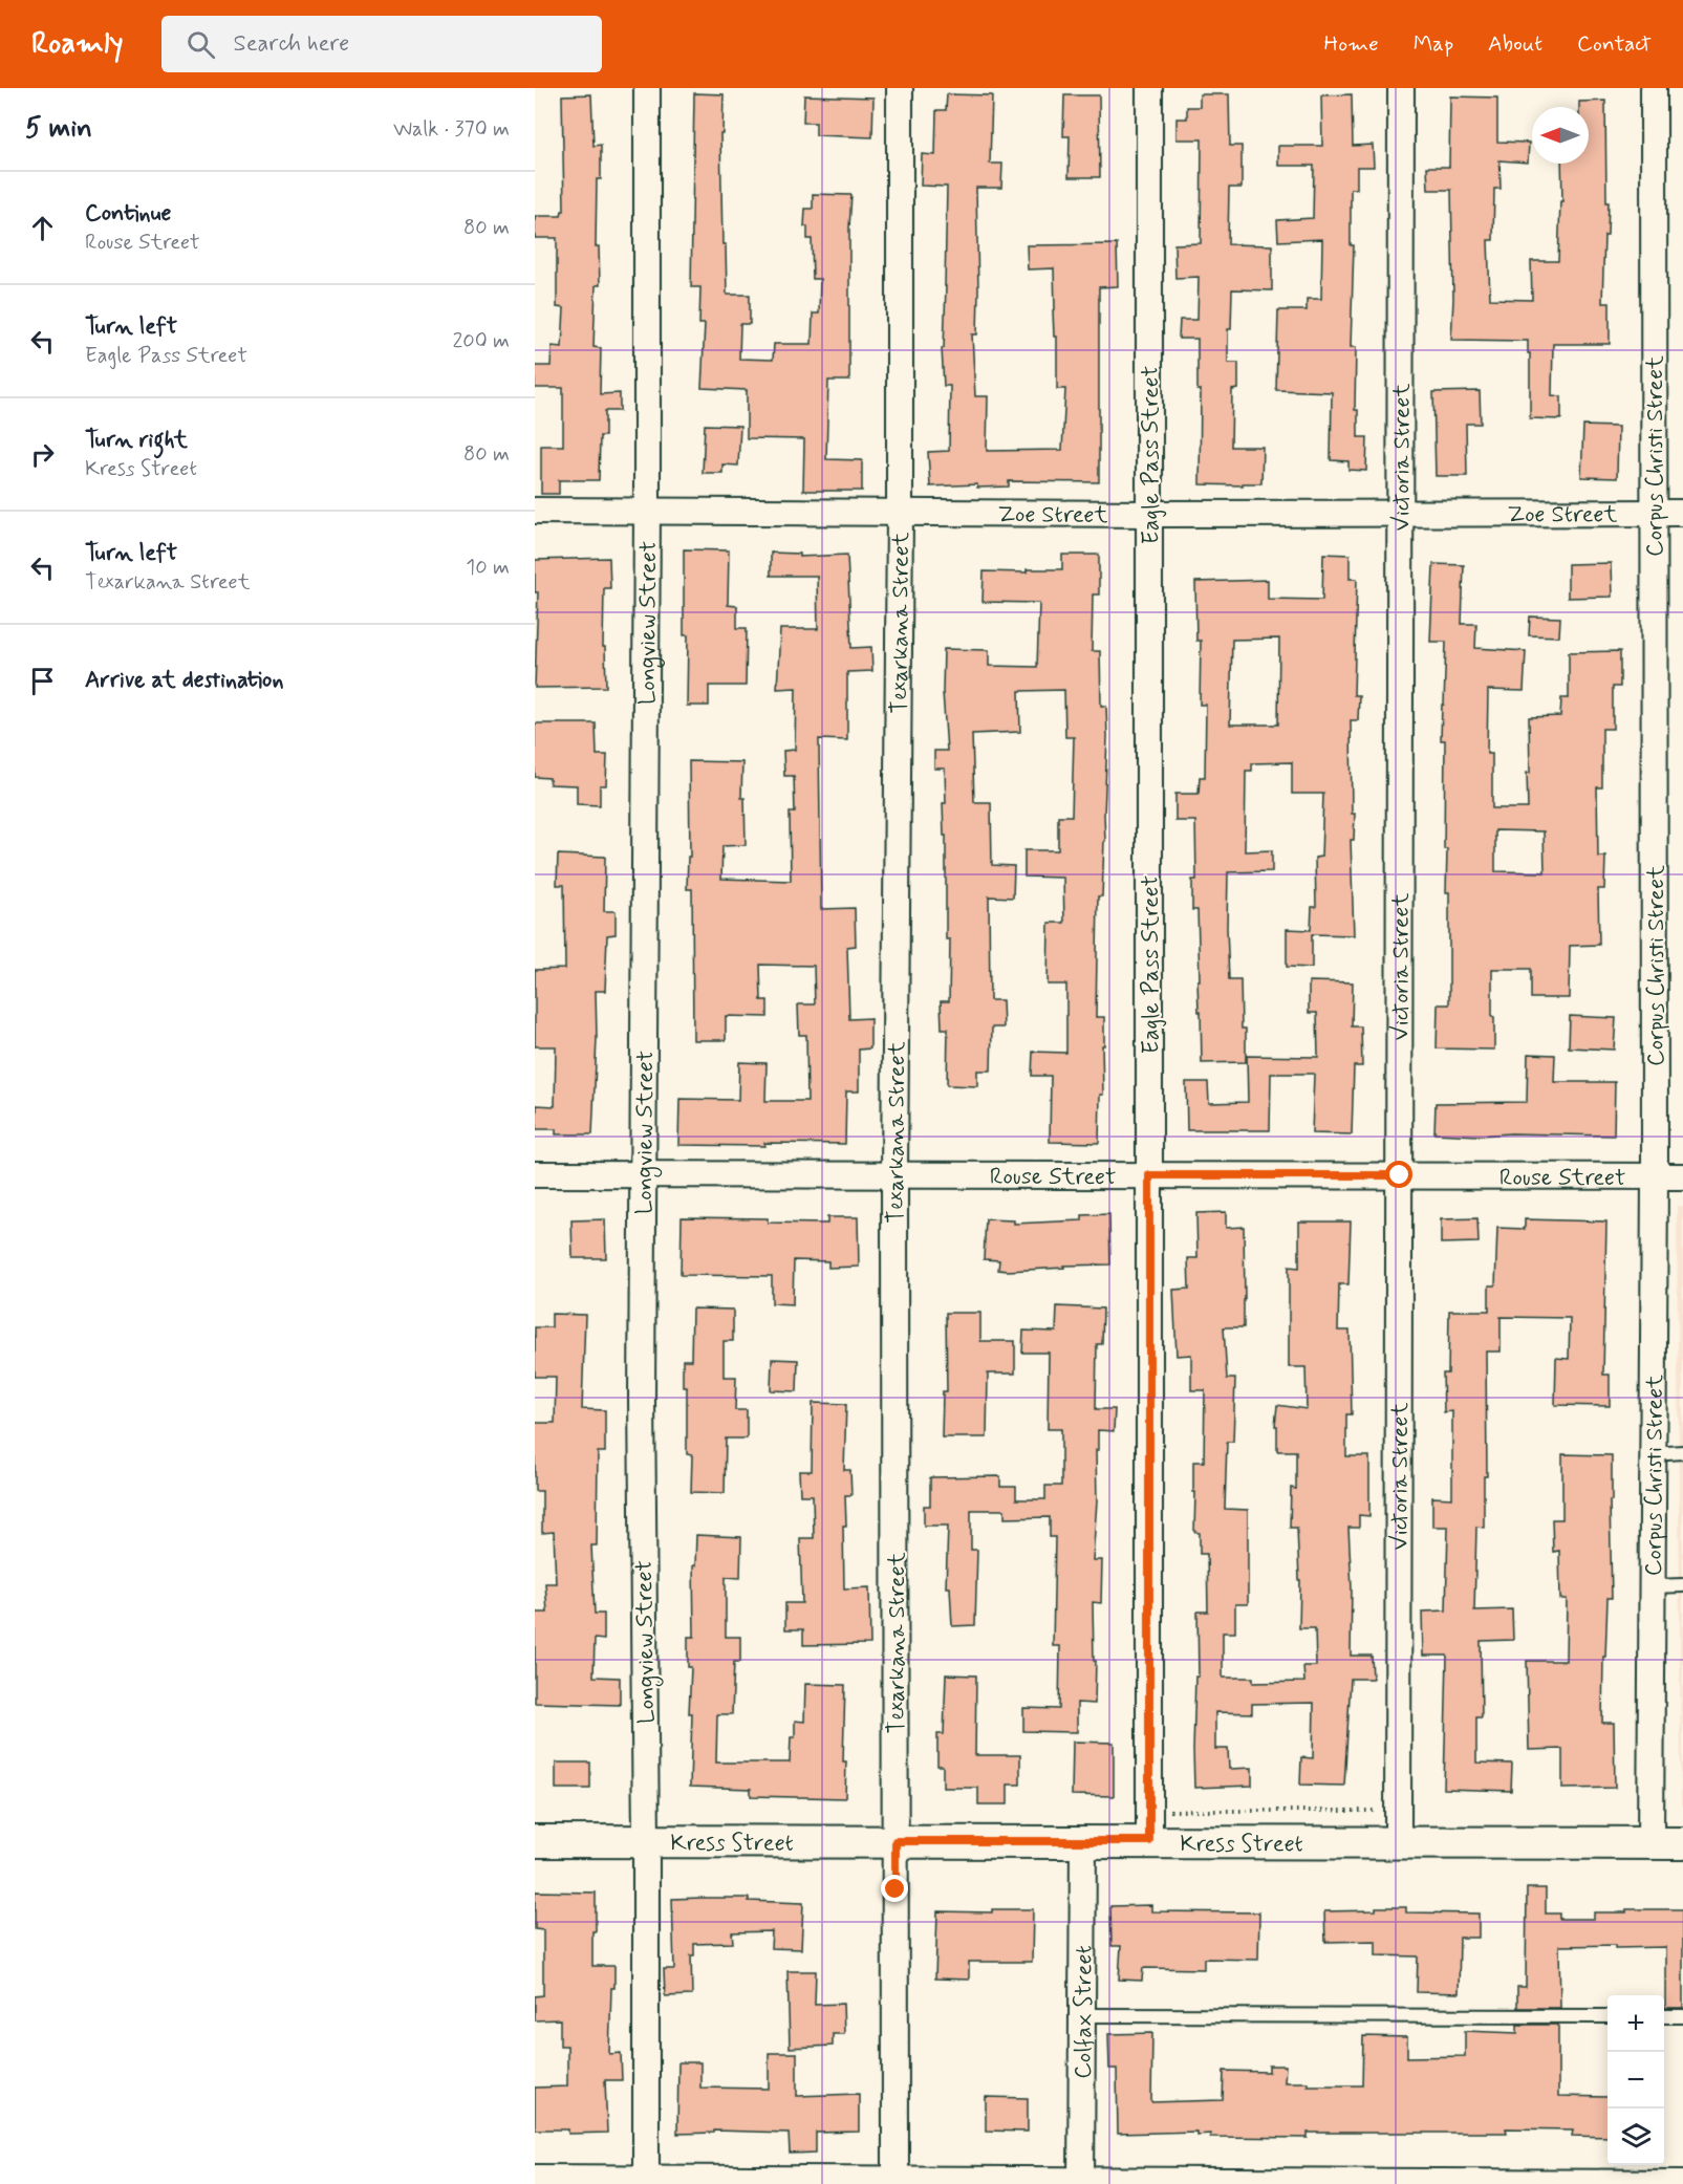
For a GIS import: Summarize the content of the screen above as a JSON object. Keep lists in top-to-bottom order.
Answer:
{
  "streets": {
    "street": [
      "Eagle Pass Street",
      "Victoria Street",
      "Corpus Christi Street",
      "Zoe Street",
      "Longview Street",
      "Texarkana Street",
      "Rouse Street",
      "Kress Street",
      "Colfax Street"
    ]
  },
  "crossings": [
    ["Eagle Pass Street", "Zoe Street"],
    ["Eagle Pass Street", "Rouse Street"],
    ["Eagle Pass Street", "Kress Street"],
    ["Victoria Street", "Zoe Street"],
    ["Victoria Street", "Rouse Street"],
    ["Victoria Street", "Kress Street"],
    ["Corpus Christi Street", "Zoe Street"],
    ["Corpus Christi Street", "Rouse Street"],
    ["Corpus Christi Street", "Kress Street"],
    ["Zoe Street", "Longview Street"],
    ["Zoe Street", "Texarkana Street"],
    ["Longview Street", "Rouse Street"],
    ["Longview Street", "Kress Street"],
    ["Texarkana Street", "Rouse Street"],
    ["Texarkana Street", "Kress Street"],
    ["Kress Street", "Colfax Street"]
  ],
  "north": "left",
  "page": {
    "header": "Roamly",
    "search": "Search here",
    "nav": [
      "Home",
      "Map",
      "About",
      "Contact"
    ],
    "heading": ["5 min", "Walk · 370 m"],
    "list": [
      ["Continue", "Rouse Street", "80 m"],
      ["Turn left", "Eagle Pass Street", "200 m"],
      ["Turn right", "Kress Street", "80 m"],
      ["Turn left", "Texarkana Street", "10 m"],
      "Arrive at destination"
    ],
    "map_buttons": ["+", "−"]
  }
}
